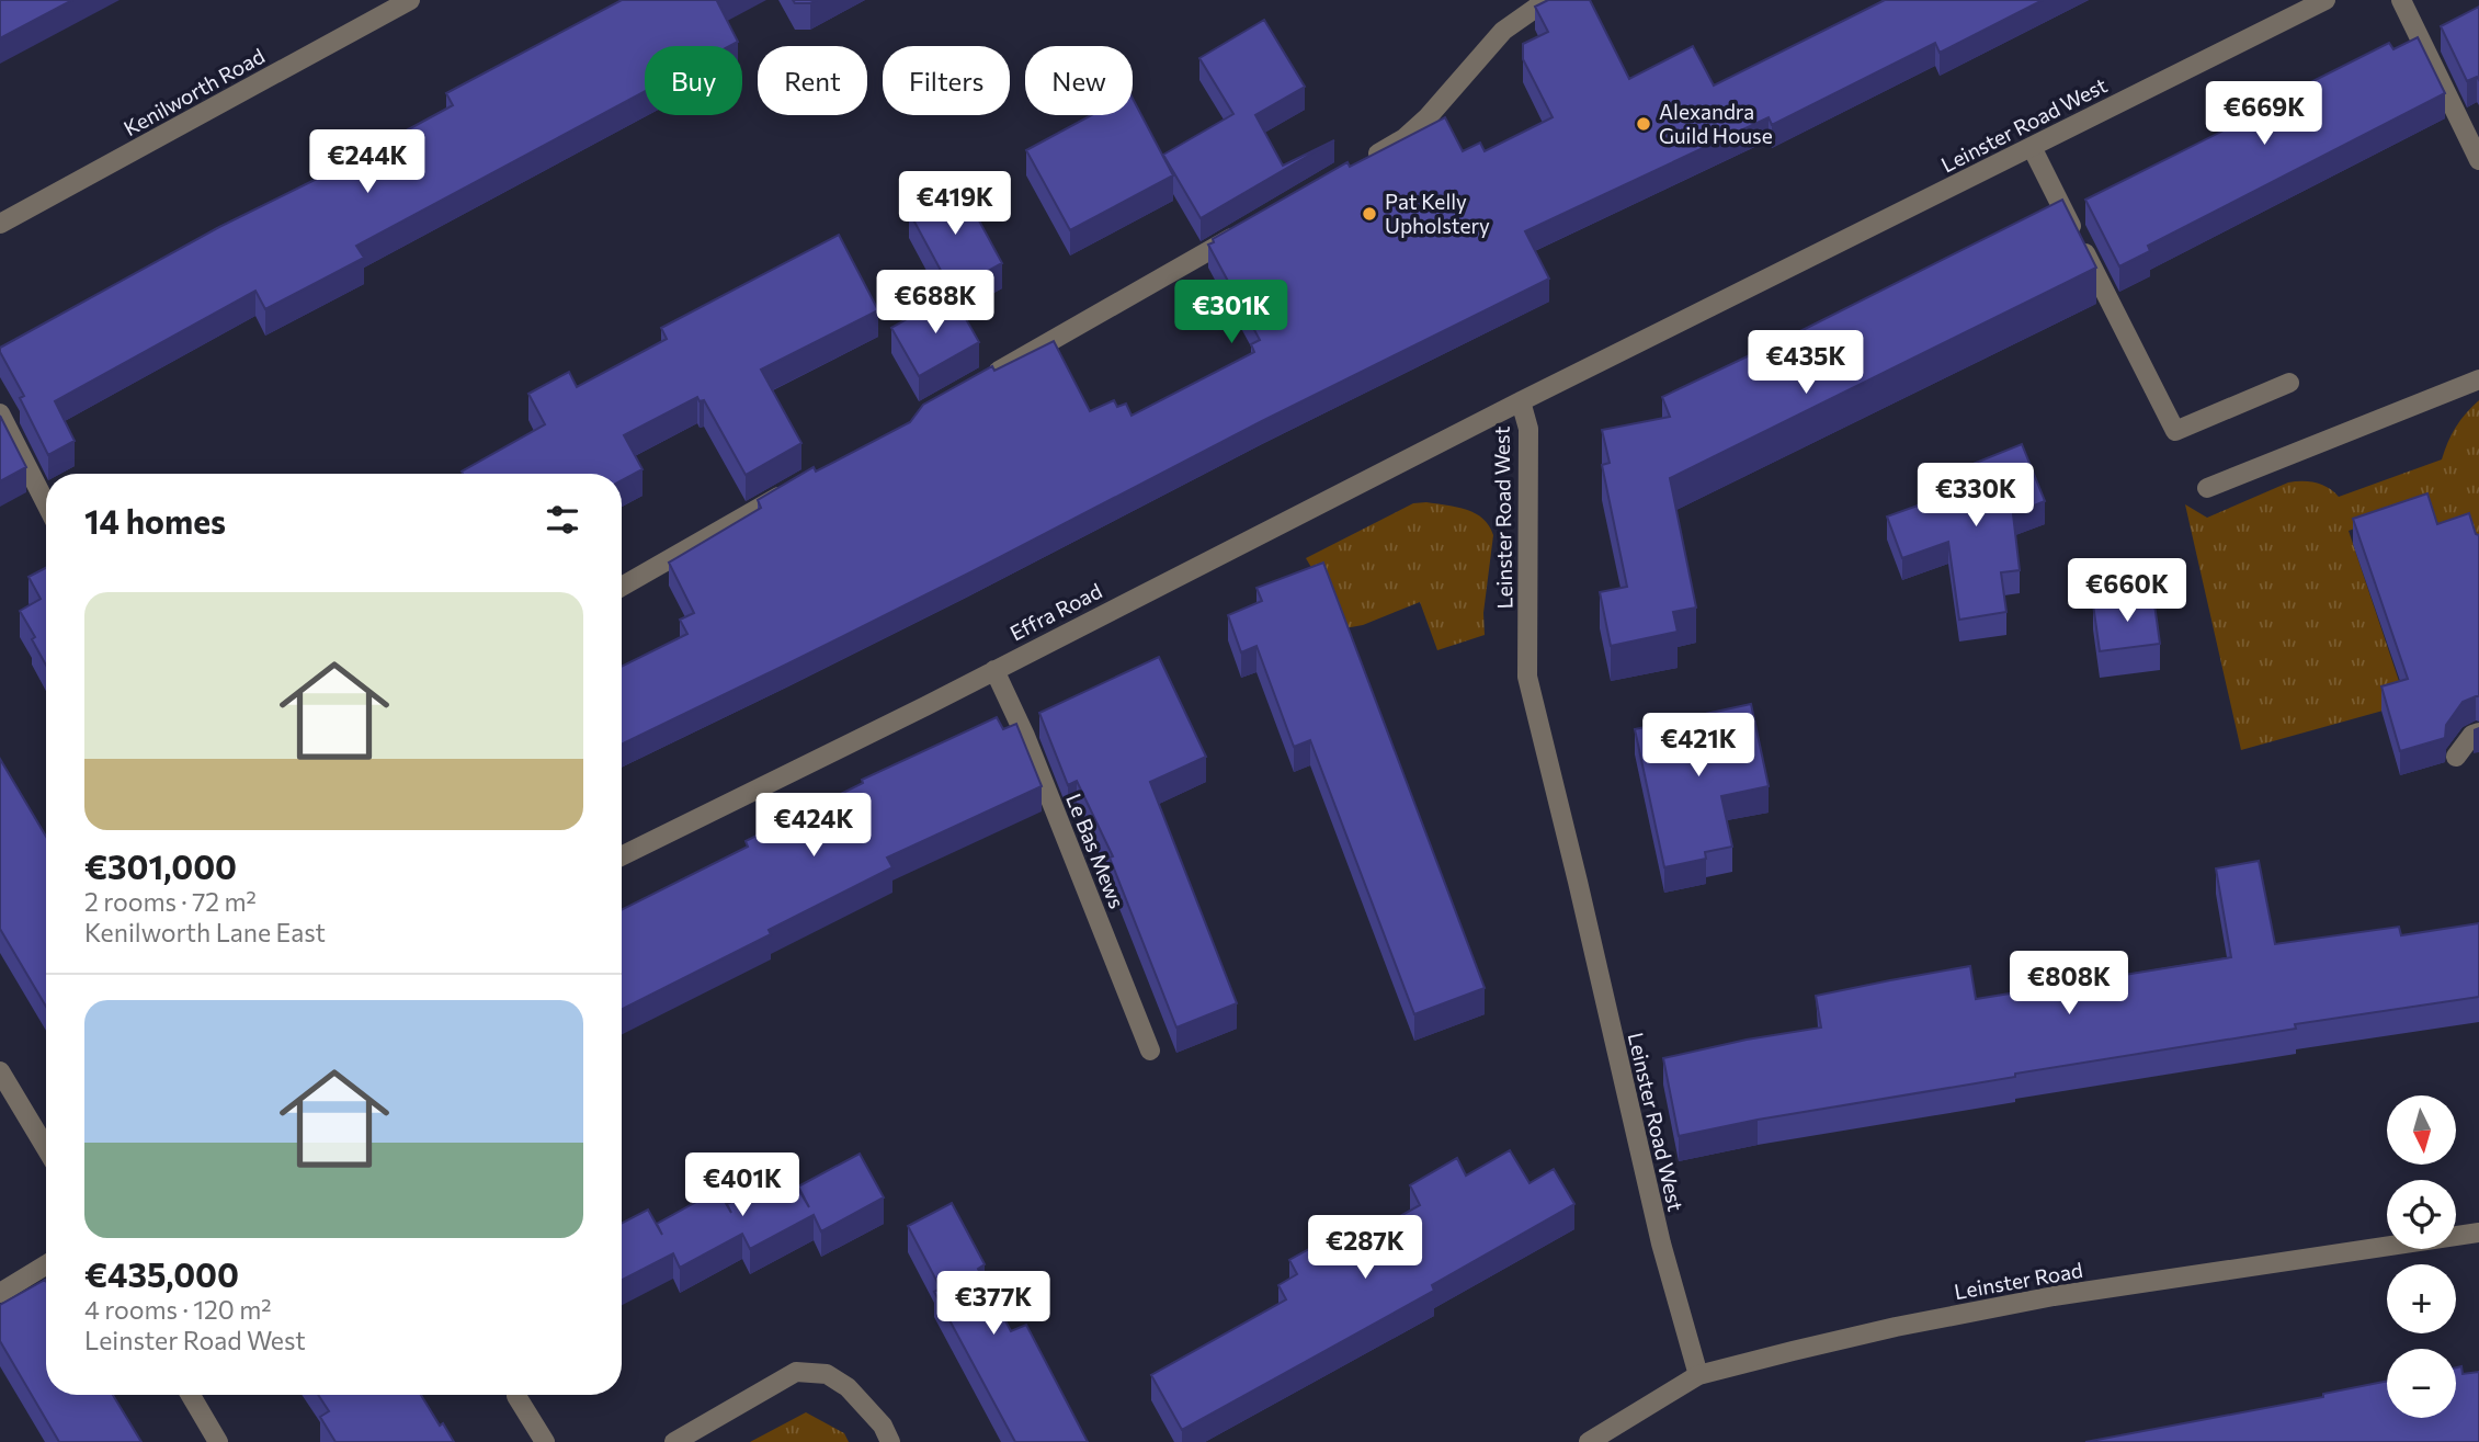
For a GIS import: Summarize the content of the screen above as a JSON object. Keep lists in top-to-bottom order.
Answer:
{
  "streets": {
    "street": [
      "Kenilworth Road",
      "Leinster Road West",
      "Effra Road",
      "Le Bas Mews",
      "Leinster Road"
    ]
  },
  "crossings": [
    ["Leinster Road West", "Effra Road"],
    ["Leinster Road West", "Leinster Road"],
    ["Effra Road", "Le Bas Mews"]
  ],
  "places": ["Alexandra Guild House", "Pat Kelly Upholstery"],
  "north": "bottom",
  "page": {
    "chip": [
      "Buy",
      "Rent",
      "Filters",
      "New"
    ],
    "price": [
      "€669K",
      "€244K",
      "€419K",
      "€688K",
      "€301K",
      "€435K",
      "€330K",
      "€660K",
      "€421K",
      "€424K",
      "€808K",
      "€401K",
      "€287K",
      "€377K"
    ],
    "heading": "14 homes",
    "list": [
      {
        "name": "€301,000",
        "note": "2 rooms · 72 m² · Kenilworth Lane East"
      },
      {
        "name": "€435,000",
        "note": "4 rooms · 120 m² · Leinster Road West"
      }
    ],
    "map_buttons": ["+", "−"]
  }
}
